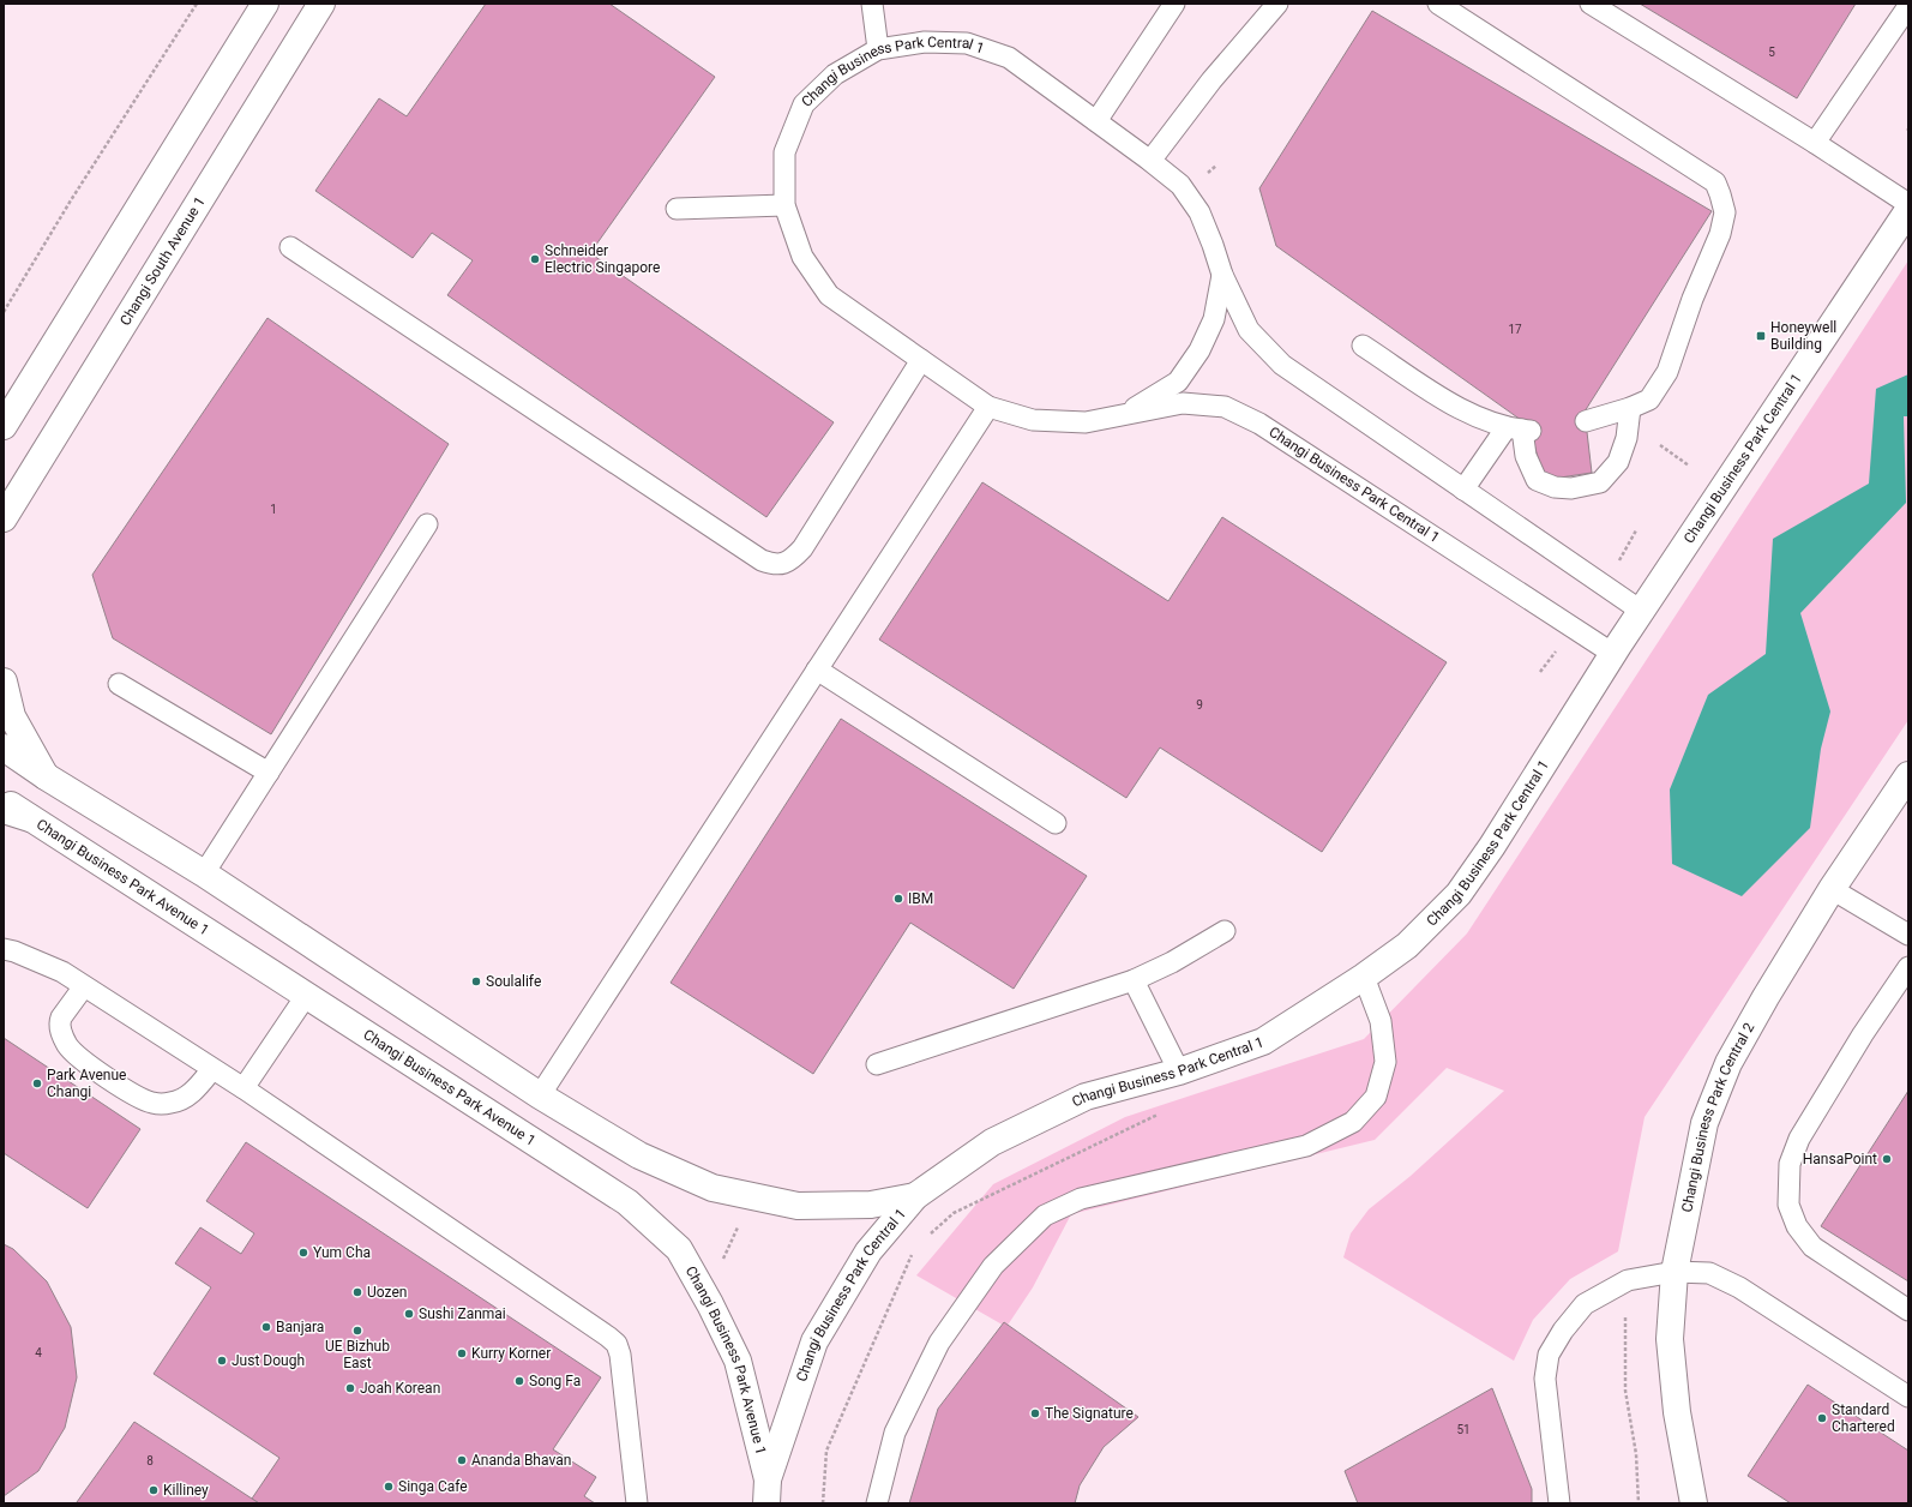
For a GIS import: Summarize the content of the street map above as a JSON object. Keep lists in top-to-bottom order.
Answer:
{
  "streets": {
    "street": [
      "Changi Business Park Central 1",
      "Changi South Avenue 1",
      "Changi Business Park Avenue 1",
      "Changi Business Park Central 2"
    ]
  },
  "crossings": [
    ["Changi Business Park Central 1", "Changi Business Park Avenue 1"]
  ],
  "places": {
    "other": [
      "Schneider Electric Singapore",
      "IBM",
      "Soulalife",
      "Park Avenue Changi",
      "HansaPoint",
      "Yum Cha",
      "Uozen",
      "Sushi Zanmai",
      "Banjara",
      "UE Bizhub East",
      "Kurry Korner",
      "Just Dough",
      "Song Fa",
      "Joah Korean",
      "The Signature",
      "Standard Chartered",
      "Ananda Bhavan",
      "Singa Cafe",
      "Killiney"
    ],
    "transit": ["Honeywell Building"]
  },
  "house_numbers": [
    "5",
    "17",
    "1",
    "9",
    "4",
    "51",
    "8"
  ]
}
